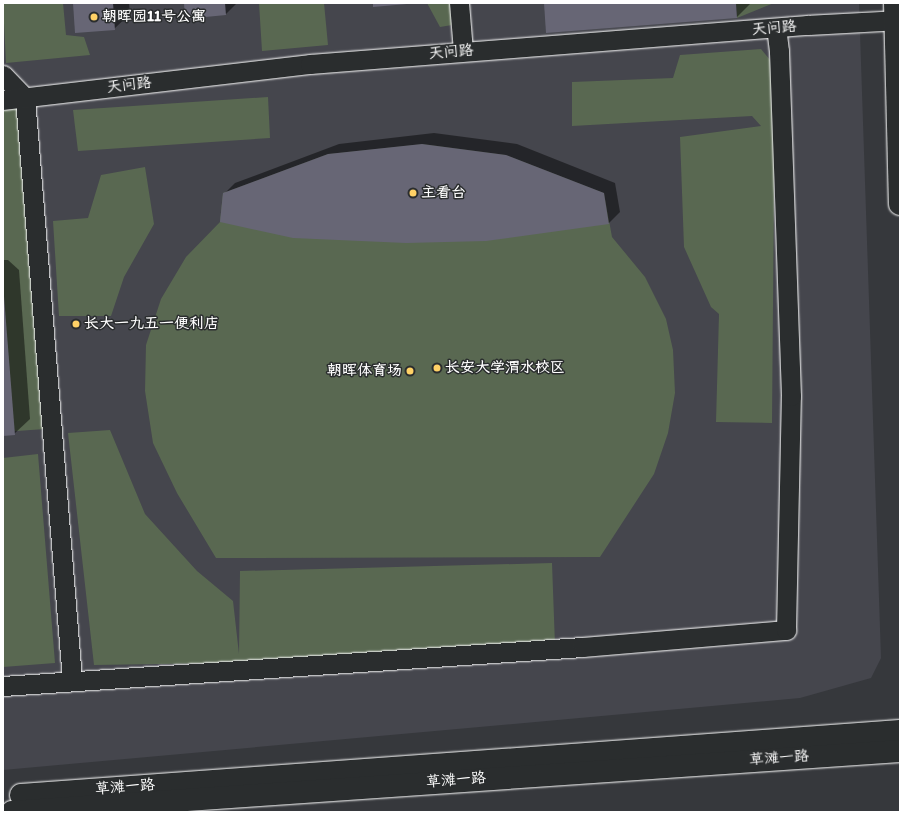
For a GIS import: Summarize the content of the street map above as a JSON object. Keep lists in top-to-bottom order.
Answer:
{
  "streets": {
    "street": ["天问路", "草滩一路"]
  },
  "places": [
    "朝晖园11号公寓",
    "主看台",
    "长大一九五一便利店",
    "长安大学渭水校区",
    "朝晖体育场"
  ]
}
